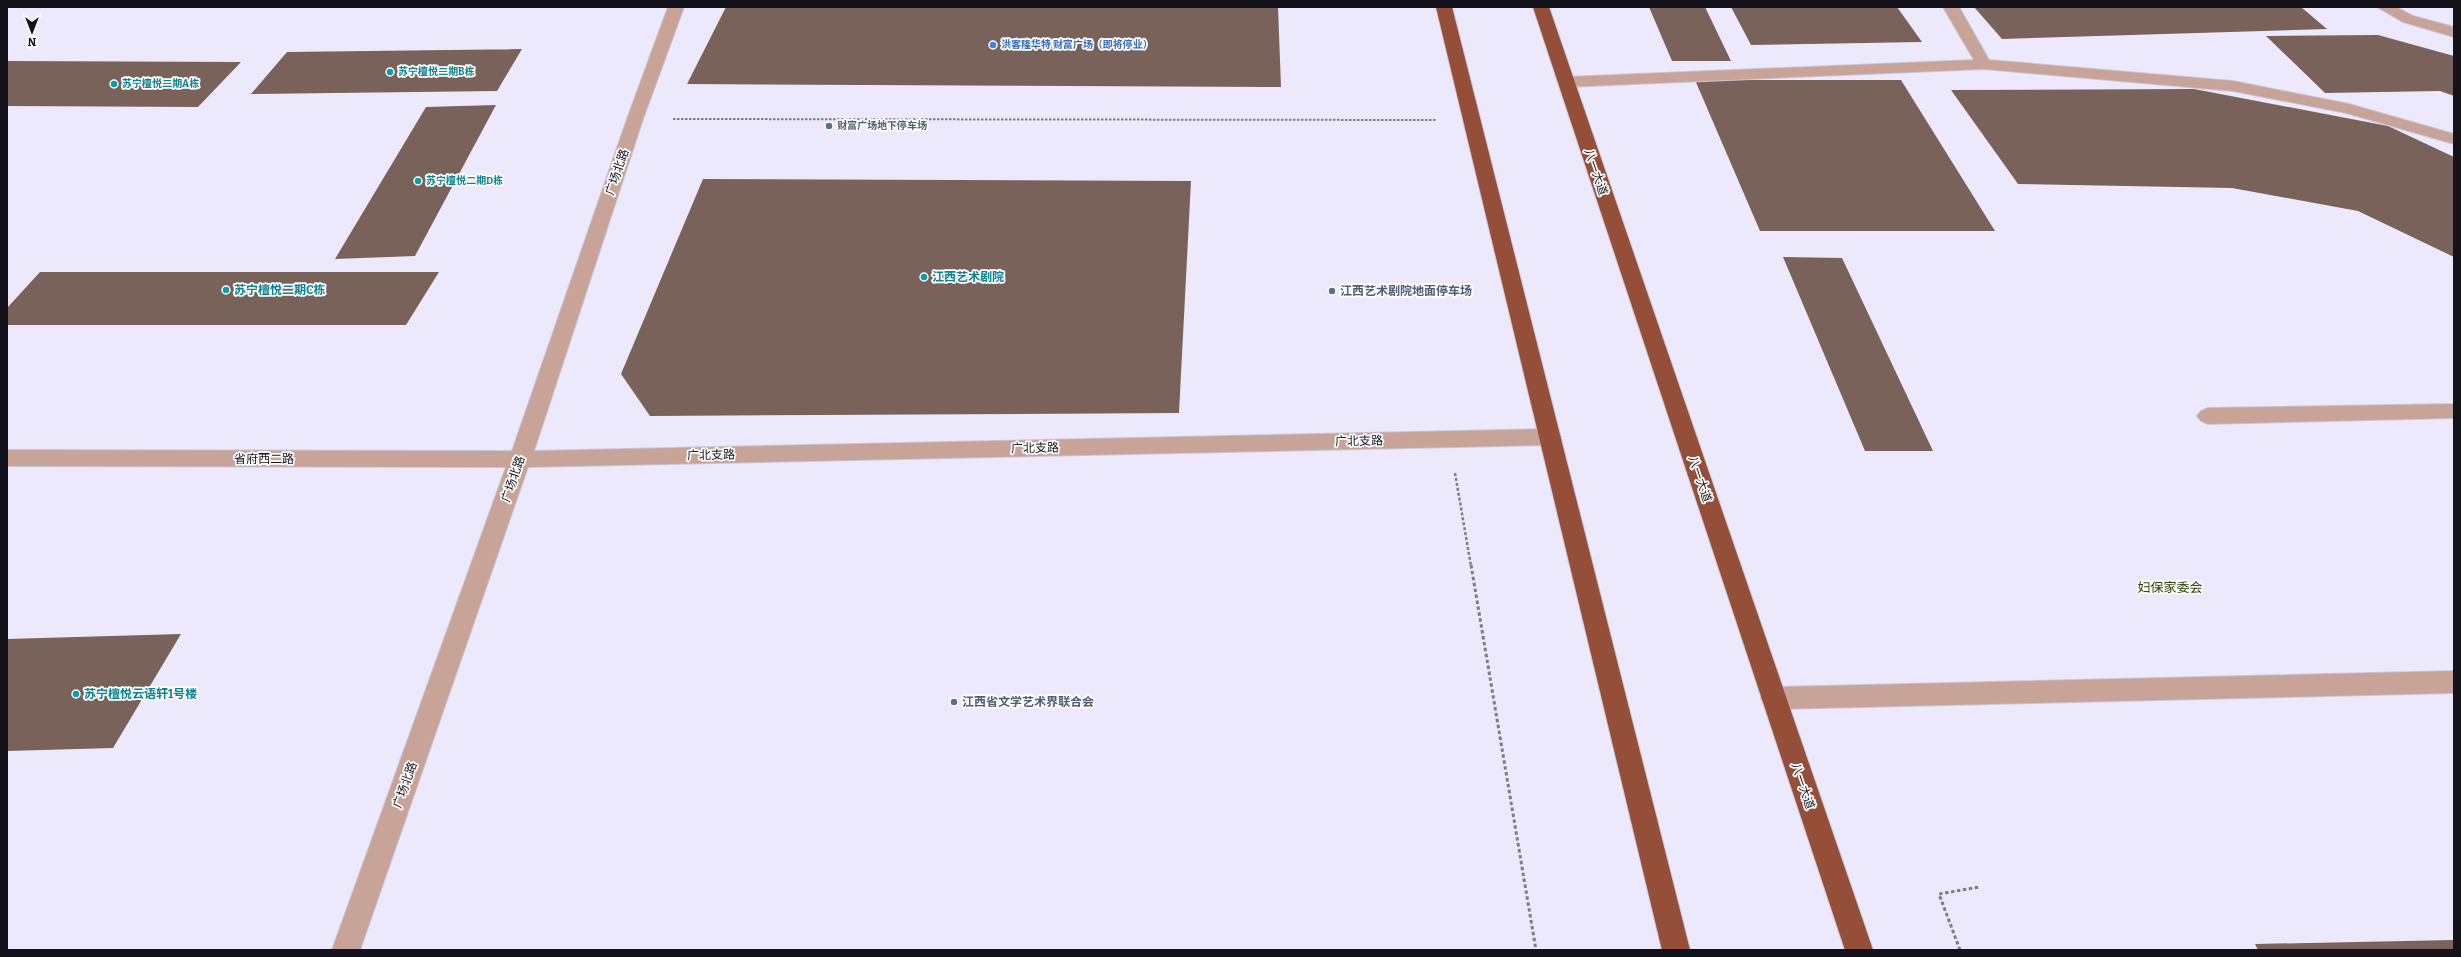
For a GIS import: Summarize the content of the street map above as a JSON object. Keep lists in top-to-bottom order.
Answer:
{
  "streets": {
    "highway": ["八一大道"],
    "street": ["广场北路", "广北支路", "省府西二路"]
  },
  "crossings": [
    ["广场北路", "广北支路"],
    ["广场北路", "省府西二路"],
    ["广北支路", "省府西二路"]
  ],
  "districts": ["妇保家委会"],
  "places": [
    "洪客隆华特 财富广场（即将停业）",
    "苏宁檀悦二期B栋",
    "苏宁檀悦二期A栋",
    "财富广场地下停车场",
    "苏宁檀悦二期D栋",
    "江西艺术剧院",
    "苏宁檀悦二期C栋",
    "江西艺术剧院地面停车场",
    "苏宁檀悦云语轩1号楼",
    "江西省文学艺术界联合会"
  ],
  "north": "bottom"
}
